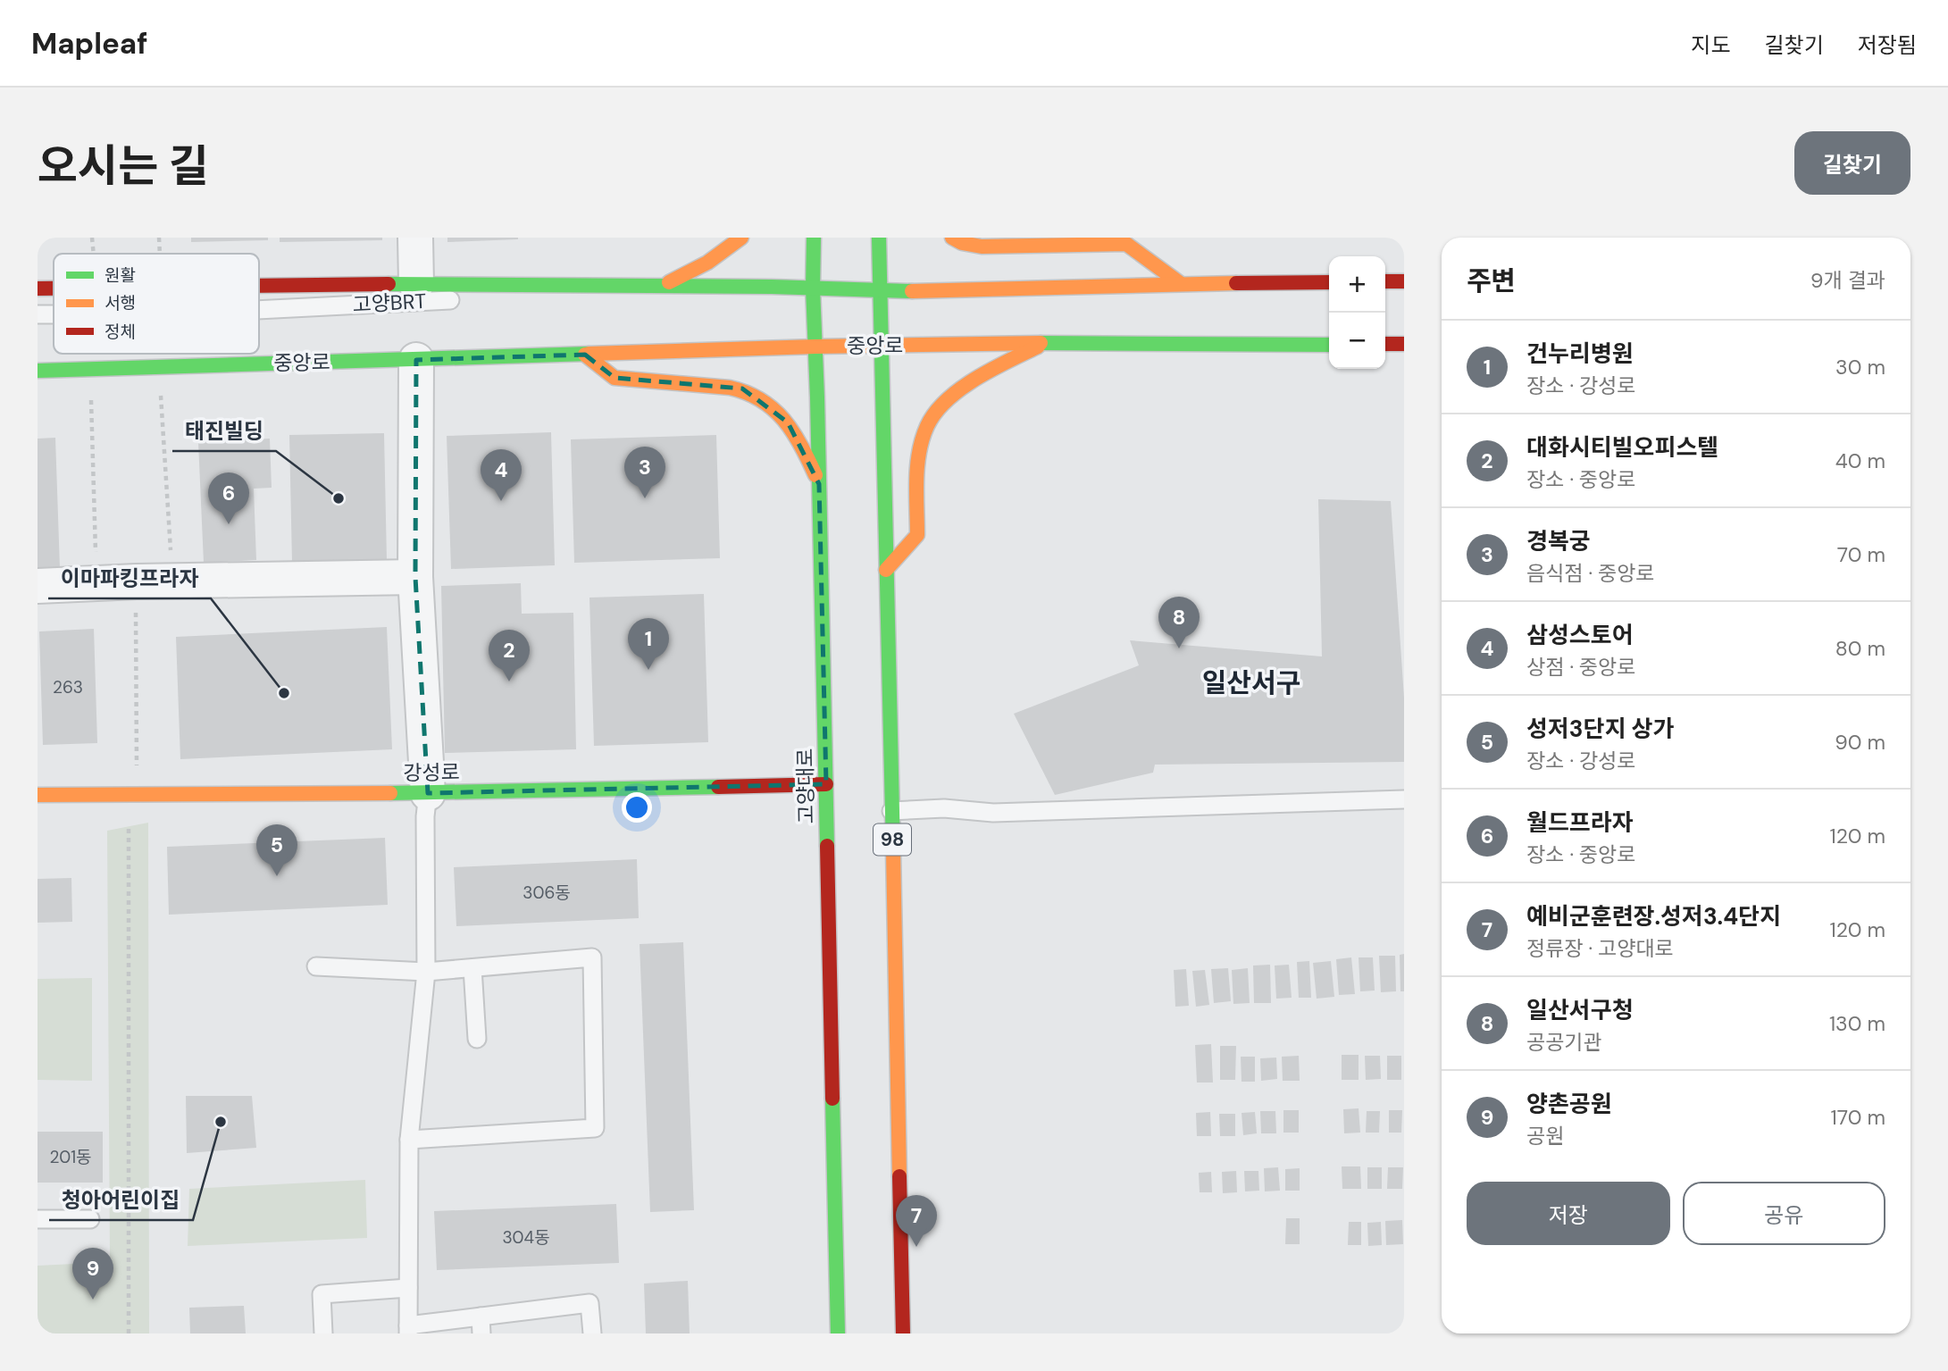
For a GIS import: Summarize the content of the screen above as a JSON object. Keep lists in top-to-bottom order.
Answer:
{
  "streets": {
    "main road": [
      "중앙로",
      "강성로",
      "고양대로",
      "98"
    ],
    "lane": ["고양BRT"]
  },
  "crossings": [
    ["중앙로", "고양대로"],
    ["중앙로", "98"],
    ["강성로", "고양대로"]
  ],
  "districts": ["일산서구"],
  "places": ["태진빌딩", "이마파킹프라자", "청아어린이집"],
  "house_numbers": [
    "263",
    "306동",
    "201동",
    "304동"
  ],
  "legend": ["원활", "서행", "정체"],
  "page": {
    "header": "Mapleaf",
    "nav": ["지도", "길찾기", "저장됨"],
    "title": "오시는 길",
    "buttons": [
      "길찾기",
      ["저장", "공유"]
    ],
    "heading": ["주변", "9개 결과"],
    "map_buttons": ["+", "−"],
    "list": [
      {
        "mark": "1",
        "name": "건누리병원",
        "note": "장소 · 강성로",
        "value": "30 m"
      },
      {
        "mark": "2",
        "name": "대화시티빌오피스텔",
        "note": "장소 · 중앙로",
        "value": "40 m"
      },
      {
        "mark": "3",
        "name": "경복궁",
        "note": "음식점 · 중앙로",
        "value": "70 m"
      },
      {
        "mark": "4",
        "name": "삼성스토어",
        "note": "상점 · 중앙로",
        "value": "80 m"
      },
      {
        "mark": "5",
        "name": "성저3단지 상가",
        "note": "장소 · 강성로",
        "value": "90 m"
      },
      {
        "mark": "6",
        "name": "월드프라자",
        "note": "장소 · 중앙로",
        "value": "120 m"
      },
      {
        "mark": "7",
        "name": "예비군훈련장.성저3.4단지",
        "note": "정류장 · 고양대로",
        "value": "120 m"
      },
      {
        "mark": "8",
        "name": "일산서구청",
        "note": "공공기관",
        "value": "130 m"
      },
      {
        "mark": "9",
        "name": "양촌공원",
        "note": "공원",
        "value": "170 m"
      }
    ],
    "pins": [
      "3",
      "4",
      "6",
      "8",
      "1",
      "2",
      "5",
      "7",
      "9"
    ]
  }
}
